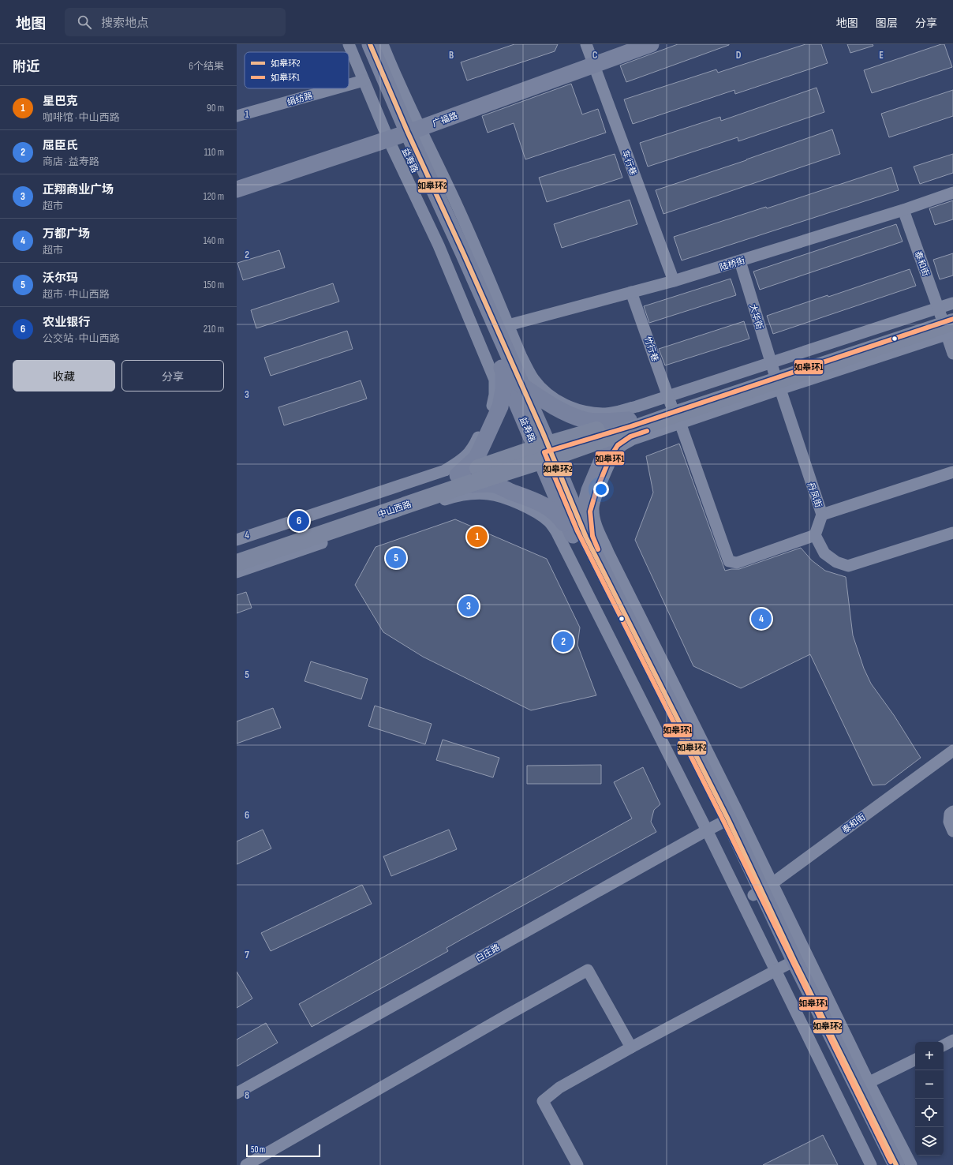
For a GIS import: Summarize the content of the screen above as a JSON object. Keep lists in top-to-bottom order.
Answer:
{
  "streets": {
    "main road": ["广福路", "益寿路", "中山西路"],
    "street": [
      "绢纺路",
      "车行巷",
      "陆桥街",
      "泰和街",
      "大华街",
      "竹行巷",
      "丹凤街",
      "白庄路"
    ]
  },
  "crossings": [
    ["广福路", "益寿路"],
    ["广福路", "车行巷"],
    ["益寿路", "泰和街"],
    ["益寿路", "中山西路"],
    ["益寿路", "白庄路"],
    ["车行巷", "陆桥街"],
    ["陆桥街", "泰和街"],
    ["陆桥街", "大华街"],
    ["陆桥街", "竹行巷"],
    ["泰和街", "中山西路"],
    ["大华街", "丹凤街"],
    ["大华街", "中山西路"],
    ["竹行巷", "中山西路"],
    ["丹凤街", "中山西路"]
  ],
  "lines": ["transit line 如皋环2", "transit line 如皋环1"],
  "legend": ["如皋环2", "如皋环1"],
  "scale_bar": "50 m",
  "page": {
    "header": "地图",
    "search": "搜索地点",
    "nav": ["地图", "图层", "分享"],
    "heading": ["附近", "6个结果"],
    "list": [
      {
        "mark": "1",
        "name": "星巴克",
        "note": "咖啡馆 · 中山西路",
        "value": "90 m"
      },
      {
        "mark": "2",
        "name": "屈臣氏",
        "note": "商店 · 益寿路",
        "value": "110 m"
      },
      {
        "mark": "3",
        "name": "正翔商业广场",
        "note": "超市",
        "value": "120 m"
      },
      {
        "mark": "4",
        "name": "万都广场",
        "note": "超市",
        "value": "140 m"
      },
      {
        "mark": "5",
        "name": "沃尔玛",
        "note": "超市 · 中山西路",
        "value": "150 m"
      },
      {
        "mark": "6",
        "name": "农业银行",
        "note": "公交站 · 中山西路",
        "value": "210 m"
      }
    ],
    "buttons": ["收藏", "分享"],
    "pins": [
      "6",
      "1",
      "5",
      "3",
      "4",
      "2"
    ],
    "map_buttons": ["+", "−"],
    "scale": "50 m"
  },
  "grid": {
    "columns": [
      "B",
      "C",
      "D",
      "E"
    ],
    "rows": [
      "1",
      "2",
      "3",
      "4",
      "5",
      "6",
      "7",
      "8"
    ]
  }
}
